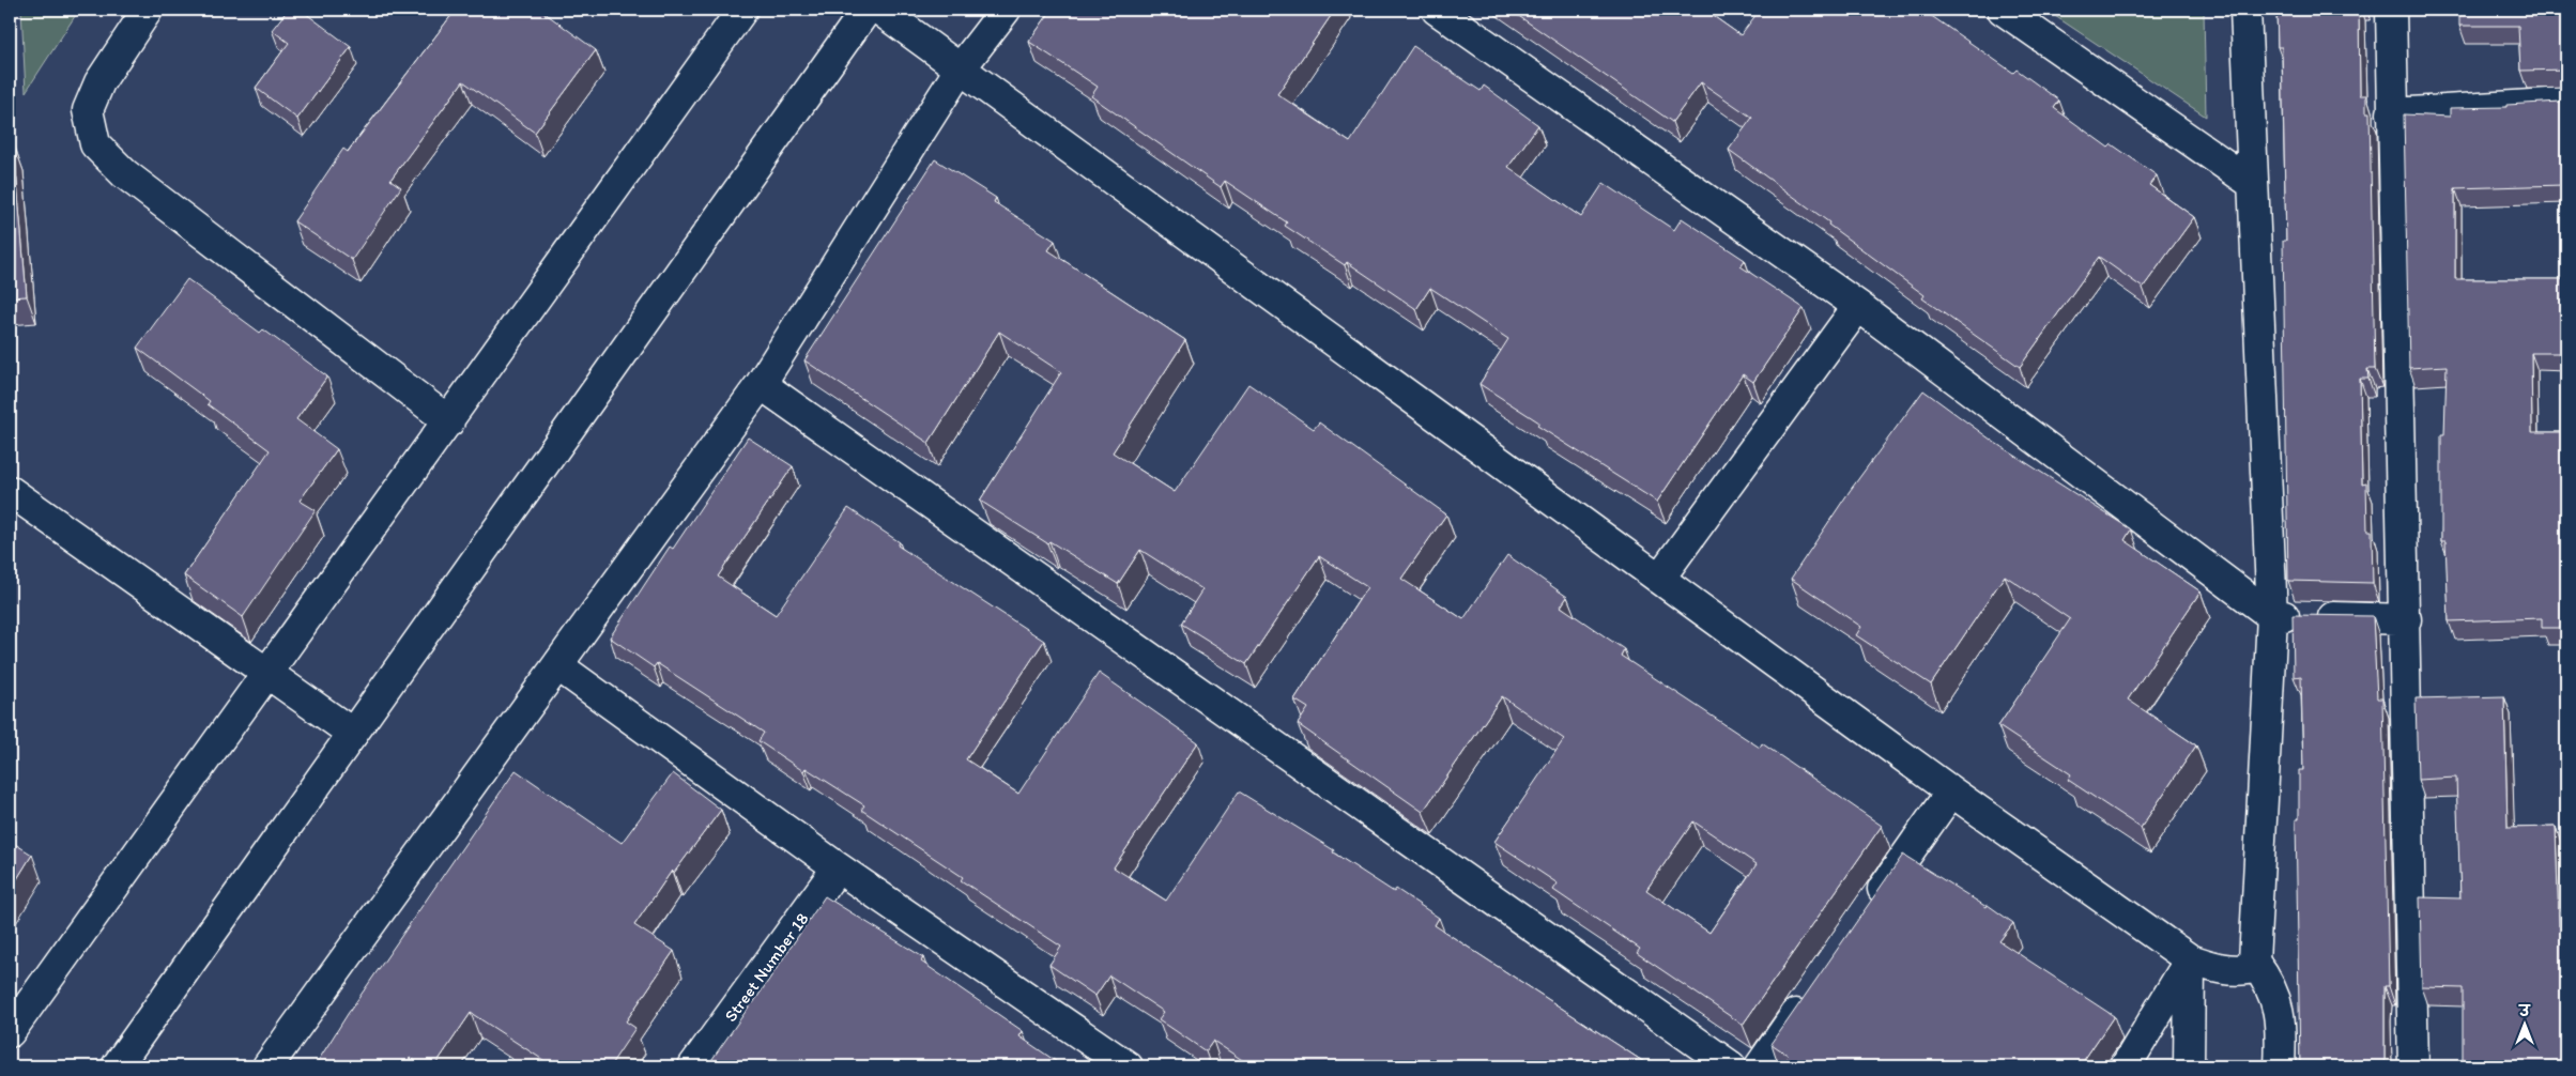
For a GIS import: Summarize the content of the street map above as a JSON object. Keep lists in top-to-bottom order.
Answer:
{
  "streets": {
    "street": ["Street Number 18"]
  },
  "north": "top"
}
